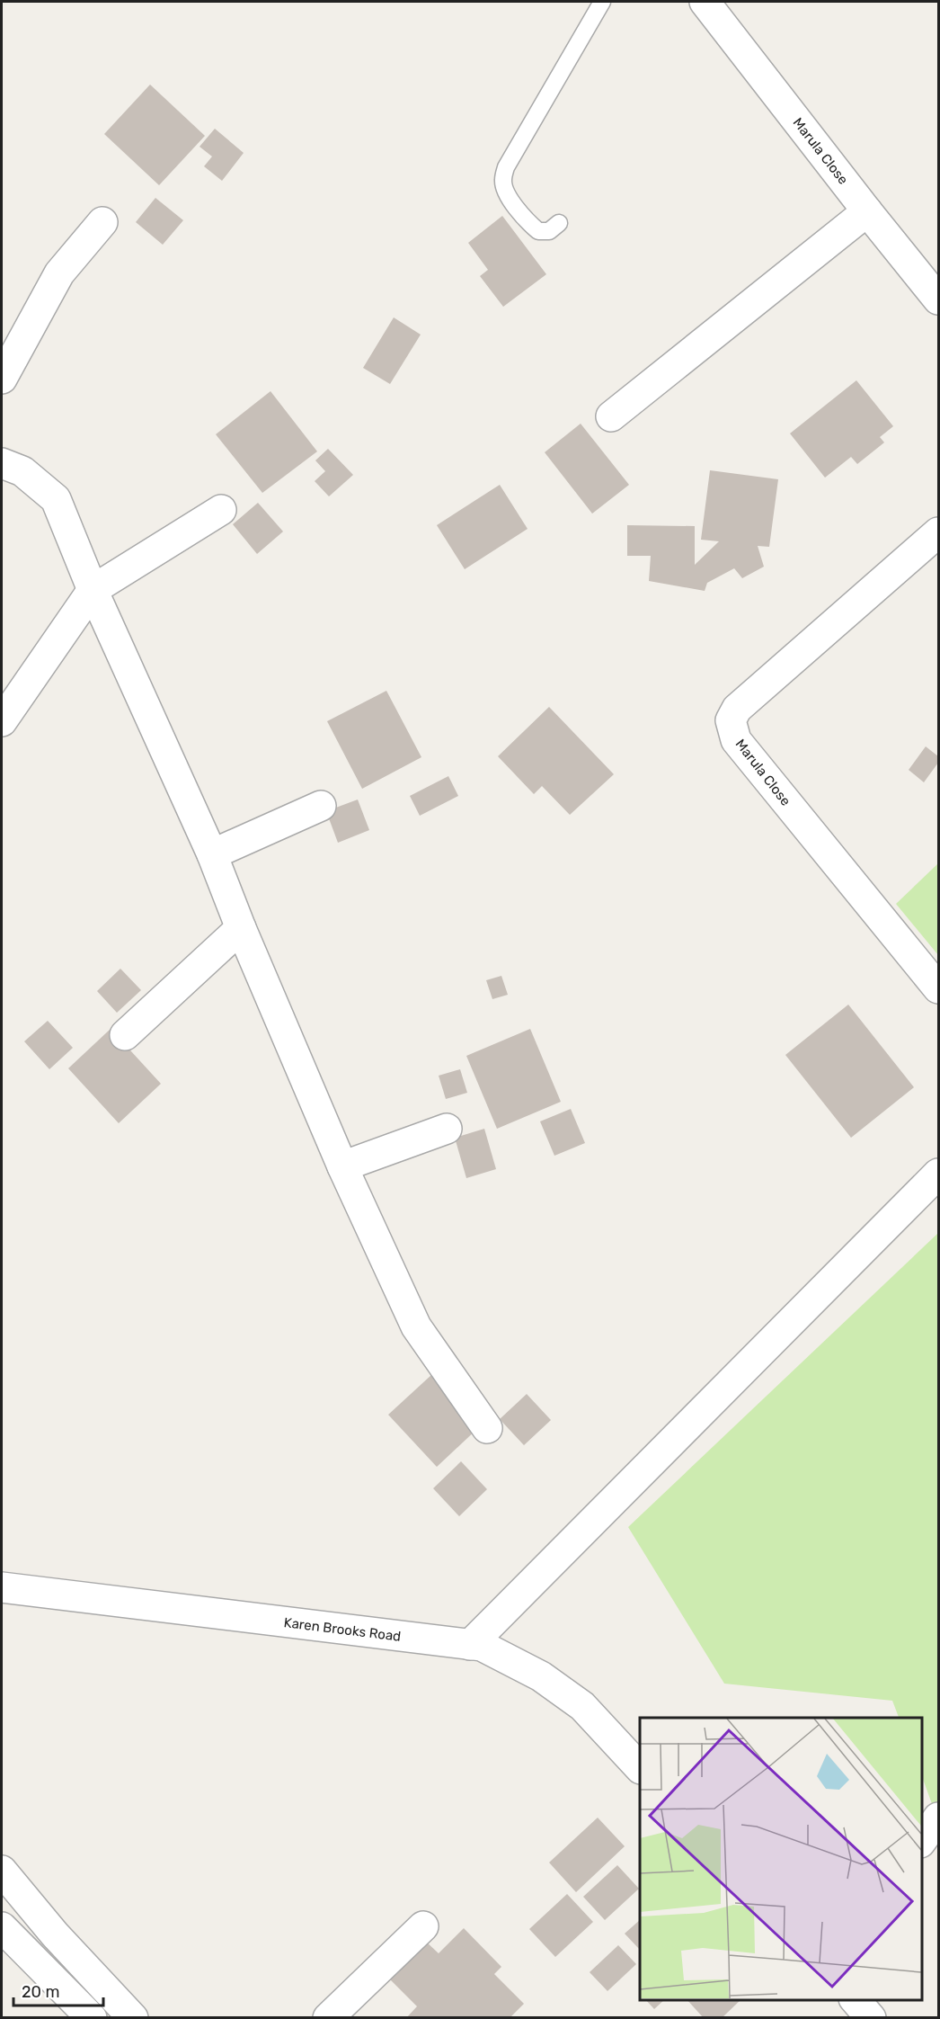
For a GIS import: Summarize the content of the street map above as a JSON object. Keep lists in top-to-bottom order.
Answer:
{
  "streets": {
    "street": ["Marula Close", "Karen Brooks Road"]
  },
  "scale_bar": "20 m"
}
